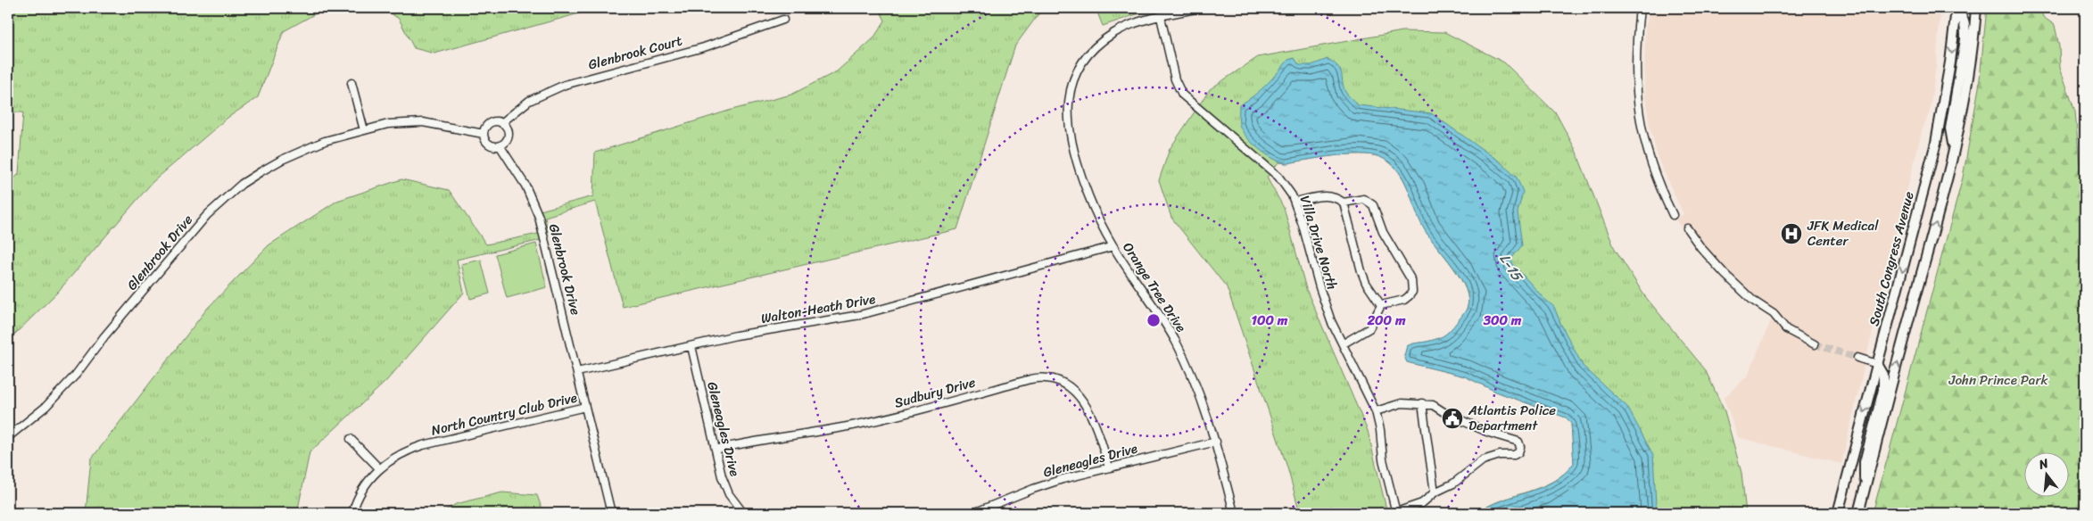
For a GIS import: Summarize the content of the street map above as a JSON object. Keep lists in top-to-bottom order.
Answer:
{
  "streets": {
    "main road": ["South Congress Avenue"],
    "street": [
      "Glenbrook Court",
      "Villa Drive North",
      "Glenbrook Drive",
      "Orange Tree Drive",
      "Walton-Heath Drive",
      "Sudbury Drive",
      "North Country Club Drive",
      "Gleneagles Drive"
    ]
  },
  "crossings": [
    ["Glenbrook Court", "Glenbrook Drive"],
    ["Villa Drive North", "Orange Tree Drive"],
    ["Glenbrook Drive", "Walton-Heath Drive"],
    ["Glenbrook Drive", "North Country Club Drive"],
    ["Orange Tree Drive", "Walton-Heath Drive"],
    ["Orange Tree Drive", "Gleneagles Drive"],
    ["Walton-Heath Drive", "Gleneagles Drive"],
    ["Sudbury Drive", "Gleneagles Drive"]
  ],
  "water": ["L-15"],
  "parks": ["John Prince Park"],
  "places": {
    "hospital": ["JFK Medical Center"],
    "public building": ["Atlantis Police Department"]
  },
  "north": "top",
  "rings": ["100 m", "200 m", "300 m"]
}
